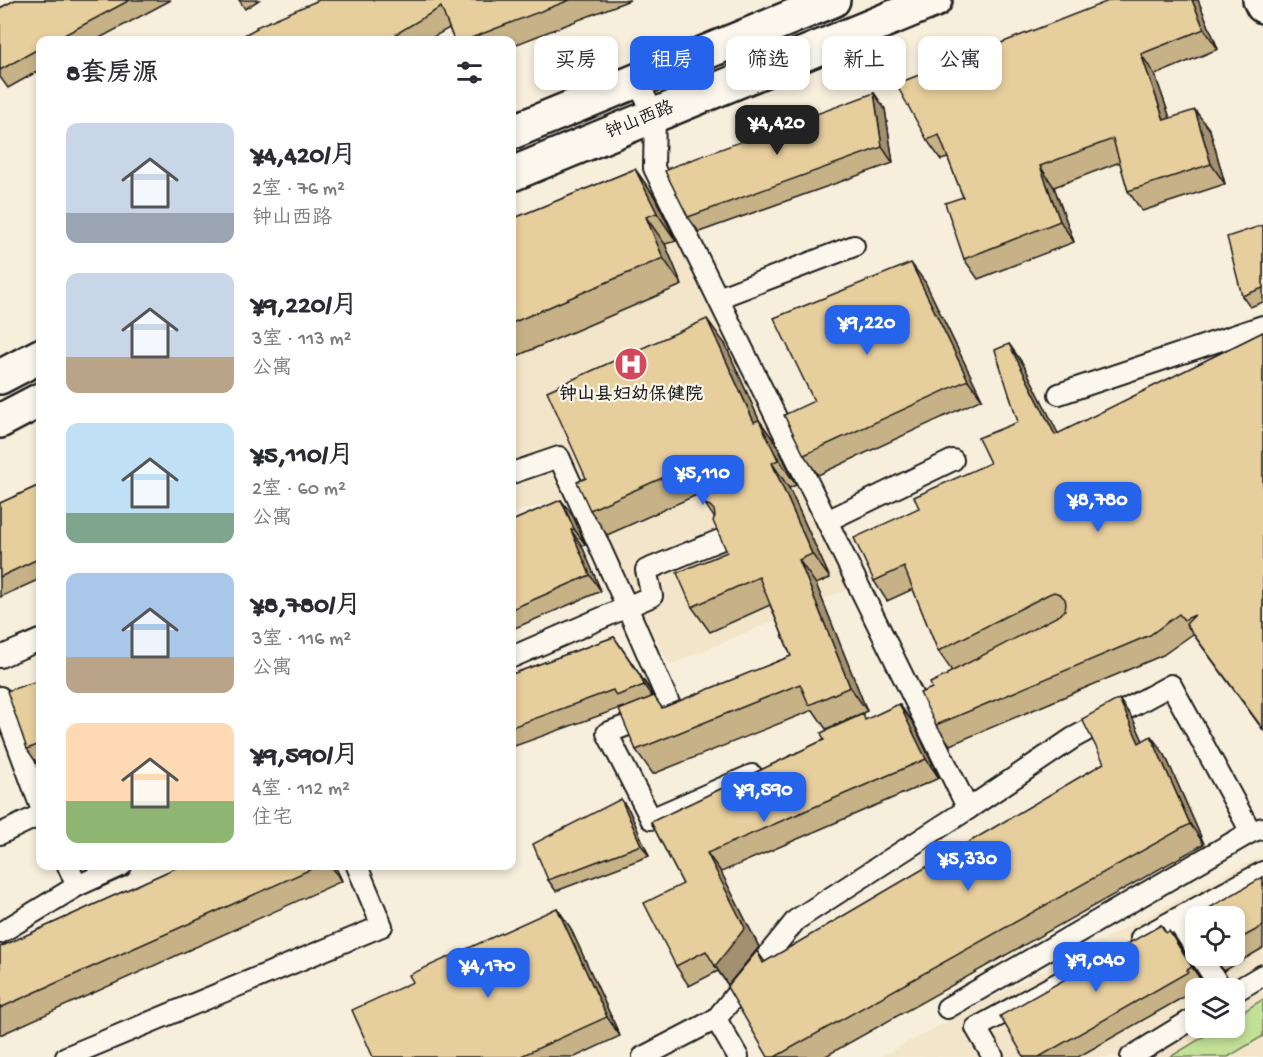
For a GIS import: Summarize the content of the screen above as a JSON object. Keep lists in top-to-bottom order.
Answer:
{
  "streets": {
    "main road": ["钟山西路"]
  },
  "places": {
    "hospital": ["钟山县妇幼保健院"]
  },
  "page": {
    "chip": [
      "买房",
      "租房",
      "筛选",
      "新上",
      "公寓"
    ],
    "heading": "8套房源",
    "price": [
      "¥4,420",
      "¥9,220",
      "¥5,110",
      "¥8,780",
      "¥9,590",
      "¥5,330",
      "¥9,040",
      "¥4,170"
    ],
    "list": [
      {
        "name": "¥4,420/月",
        "note": "2室 · 76 m² · 钟山西路"
      },
      {
        "name": "¥9,220/月",
        "note": "3室 · 113 m² · 公寓"
      },
      {
        "name": "¥5,110/月",
        "note": "2室 · 60 m² · 公寓"
      },
      {
        "name": "¥8,780/月",
        "note": "3室 · 116 m² · 公寓"
      },
      {
        "name": "¥9,590/月",
        "note": "4室 · 112 m² · 住宅"
      }
    ]
  }
}
